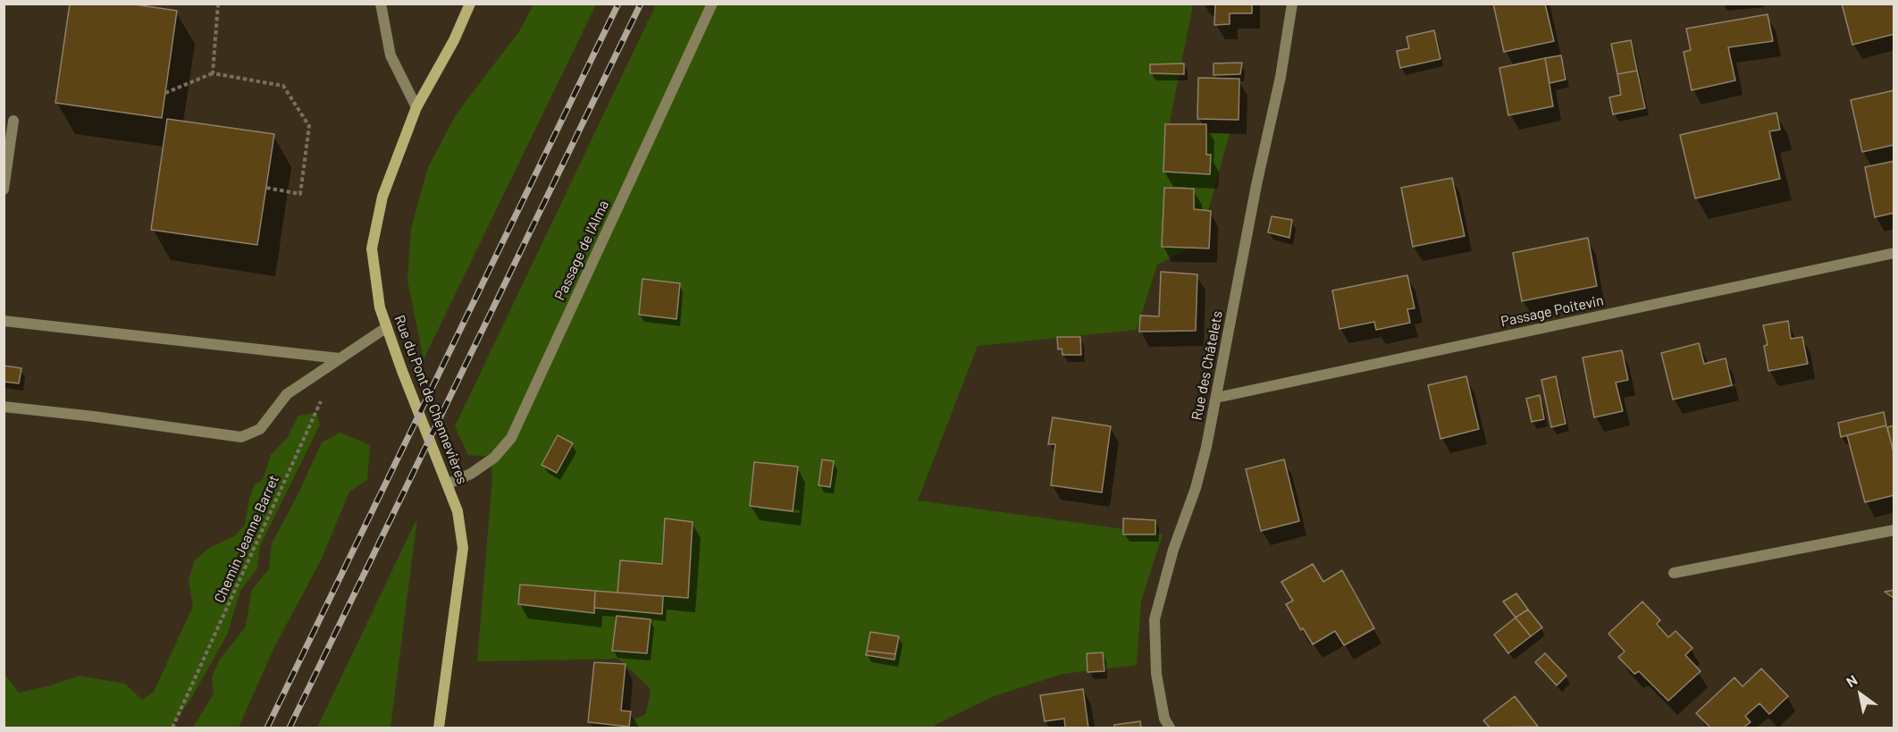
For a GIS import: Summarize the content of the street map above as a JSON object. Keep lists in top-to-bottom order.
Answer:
{
  "streets": {
    "main road": ["Rue du Pont de Chennevières"],
    "street": ["Passage de l'Alma", "Passage Poitevin", "Rue des Châtelets"],
    "path": ["Chemin Jeanne Barret"]
  },
  "crossings": [
    ["Passage de l'Alma", "Rue du Pont de Chennevières"],
    ["Passage Poitevin", "Rue des Châtelets"]
  ],
  "north": "top left"
}
